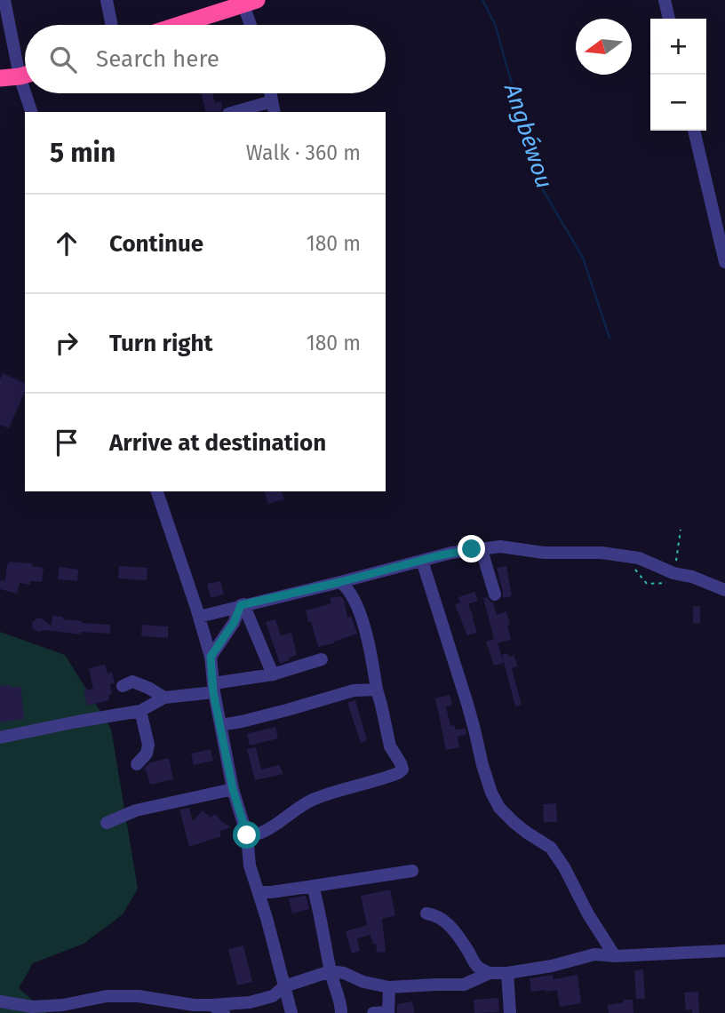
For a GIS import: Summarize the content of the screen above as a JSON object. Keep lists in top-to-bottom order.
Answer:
{
  "water": ["Angbéwou"],
  "north": "left",
  "page": {
    "map_buttons": ["+", "−"],
    "search": "Search here",
    "heading": ["5 min", "Walk · 360 m"],
    "list": [
      ["Continue", "180 m"],
      ["Turn right", "180 m"],
      "Arrive at destination"
    ]
  }
}
